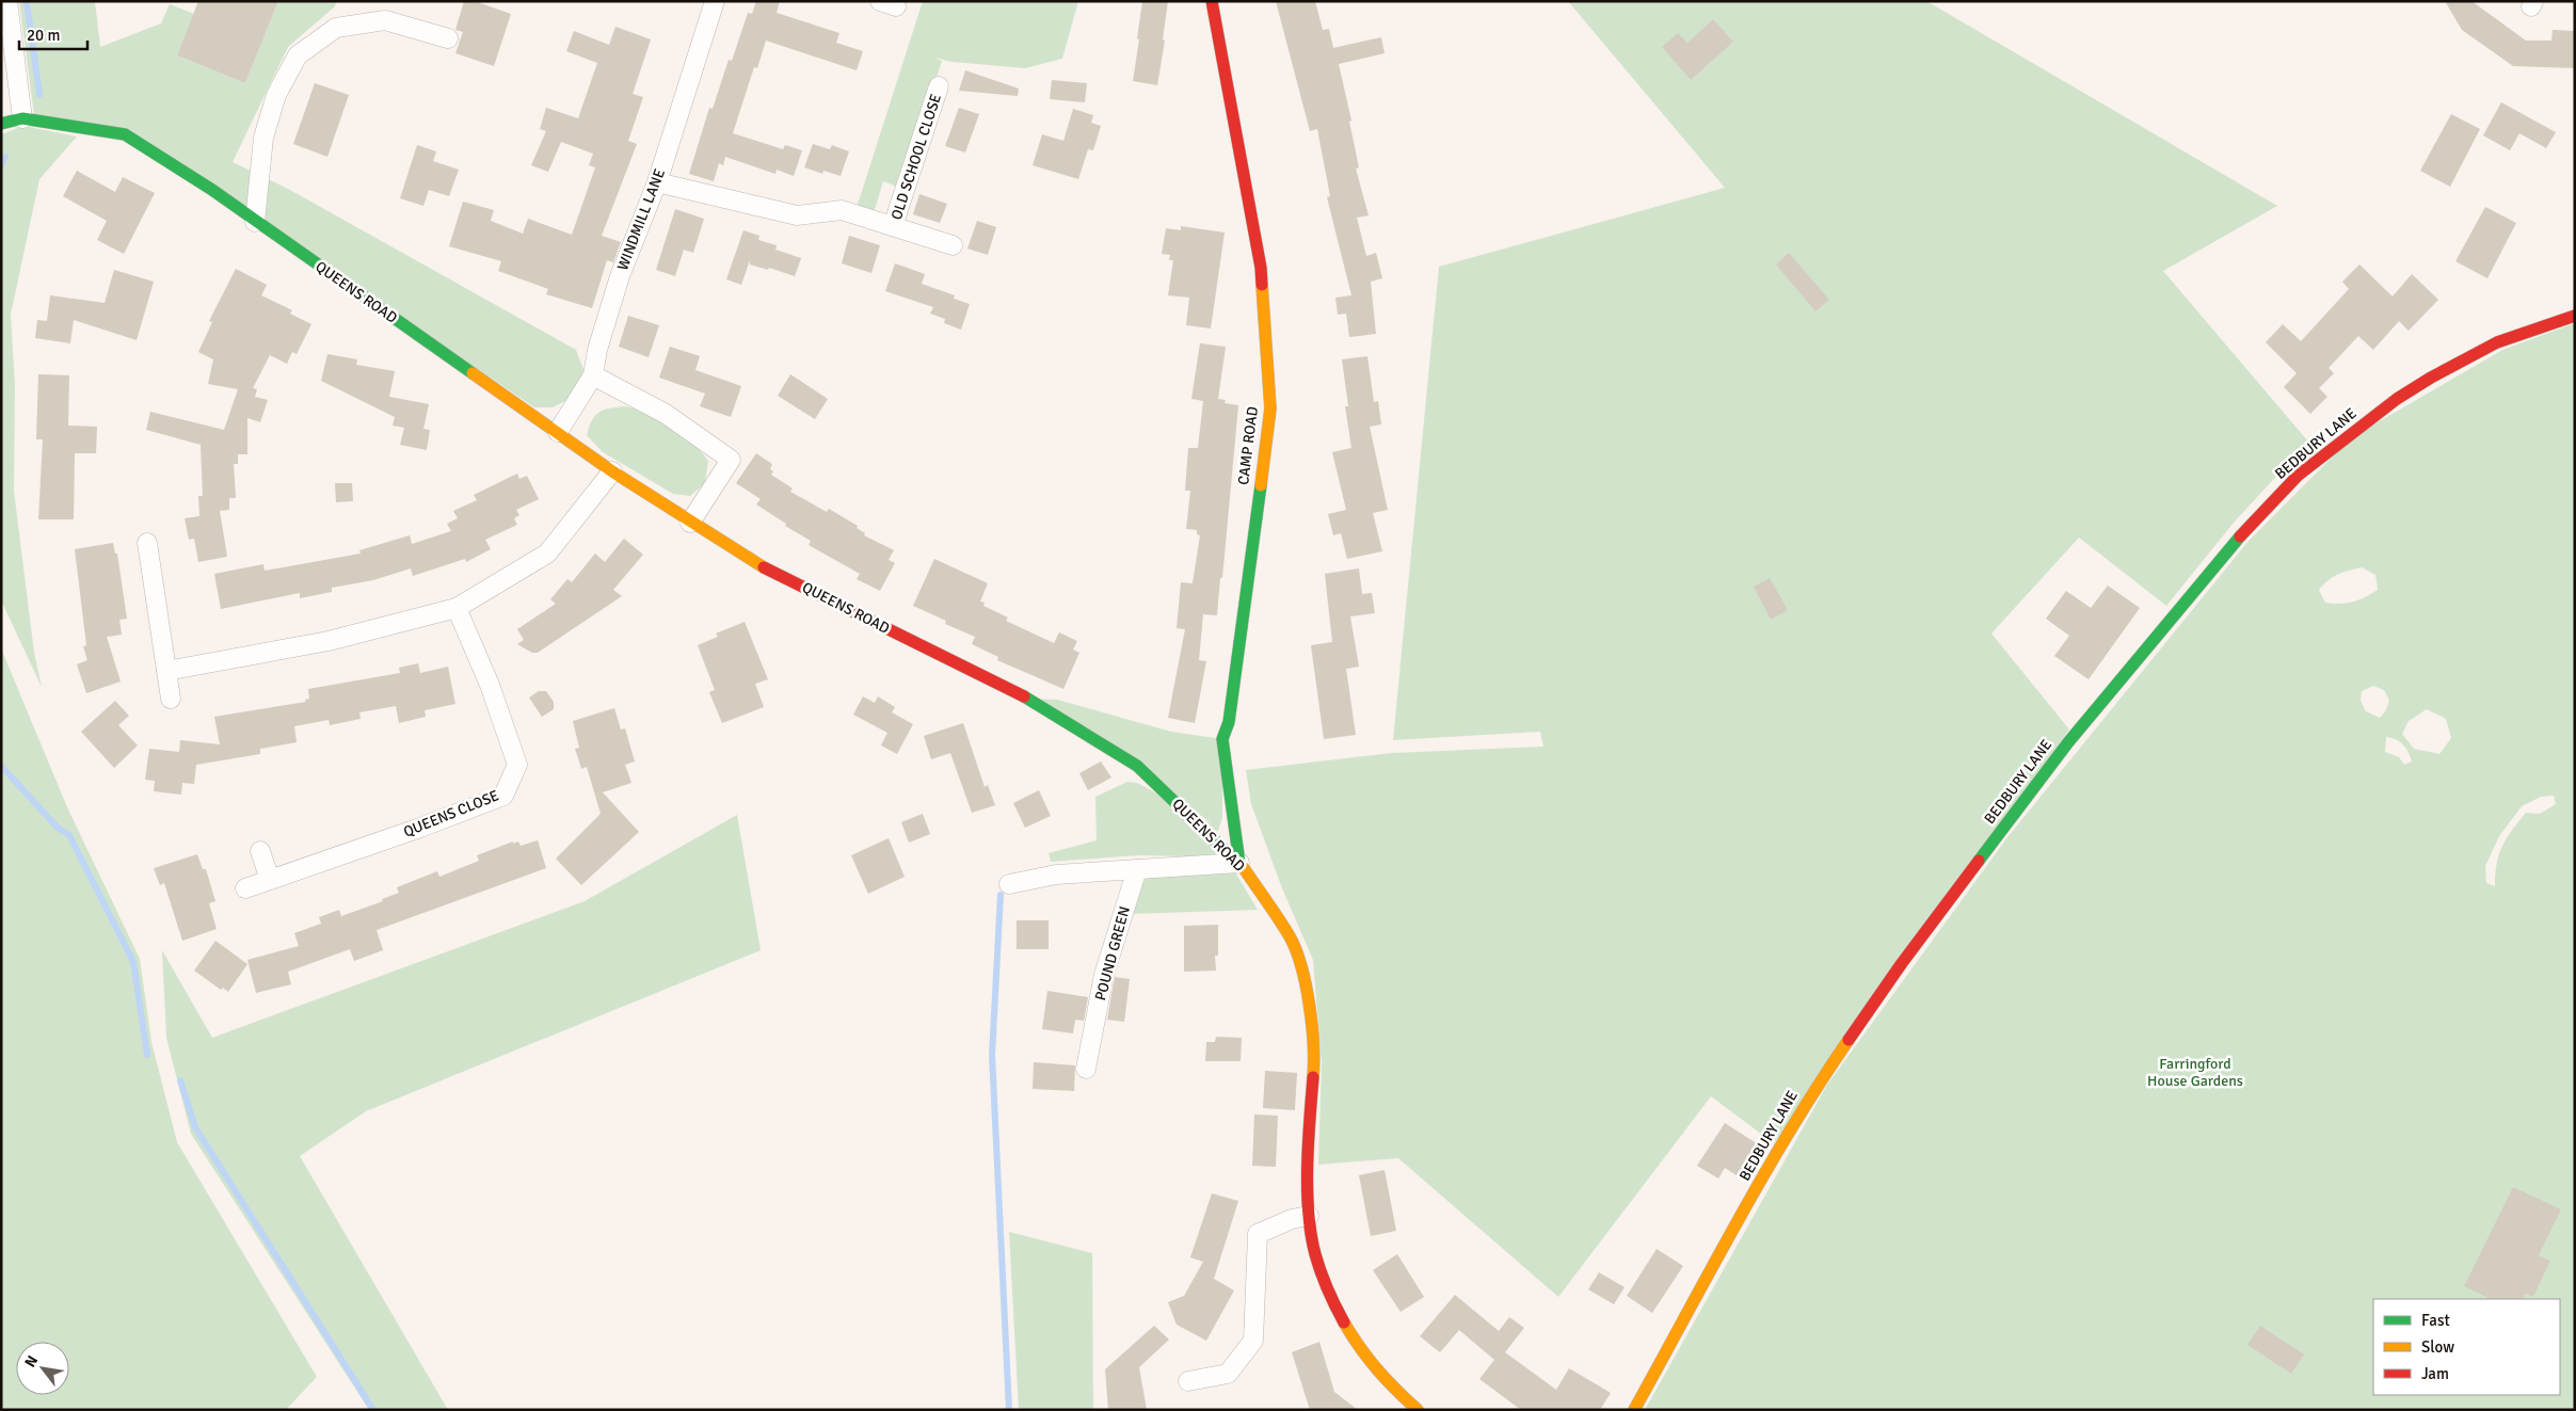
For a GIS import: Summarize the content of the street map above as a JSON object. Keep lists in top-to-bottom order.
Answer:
{
  "streets": {
    "street": [
      "OLD SCHOOL CLOSE",
      "WINDMILL LANE",
      "QUEENS ROAD",
      "BEDBURY LANE",
      "CAMP ROAD",
      "QUEENS CLOSE",
      "POUND GREEN"
    ]
  },
  "crossings": [
    ["OLD SCHOOL CLOSE", "WINDMILL LANE"],
    ["WINDMILL LANE", "QUEENS ROAD"],
    ["QUEENS ROAD", "CAMP ROAD"]
  ],
  "parks": ["Farringford House Gardens"],
  "legend": ["Fast", "Slow", "Jam"],
  "scale_bar": "20 m",
  "north": "top left"
}
